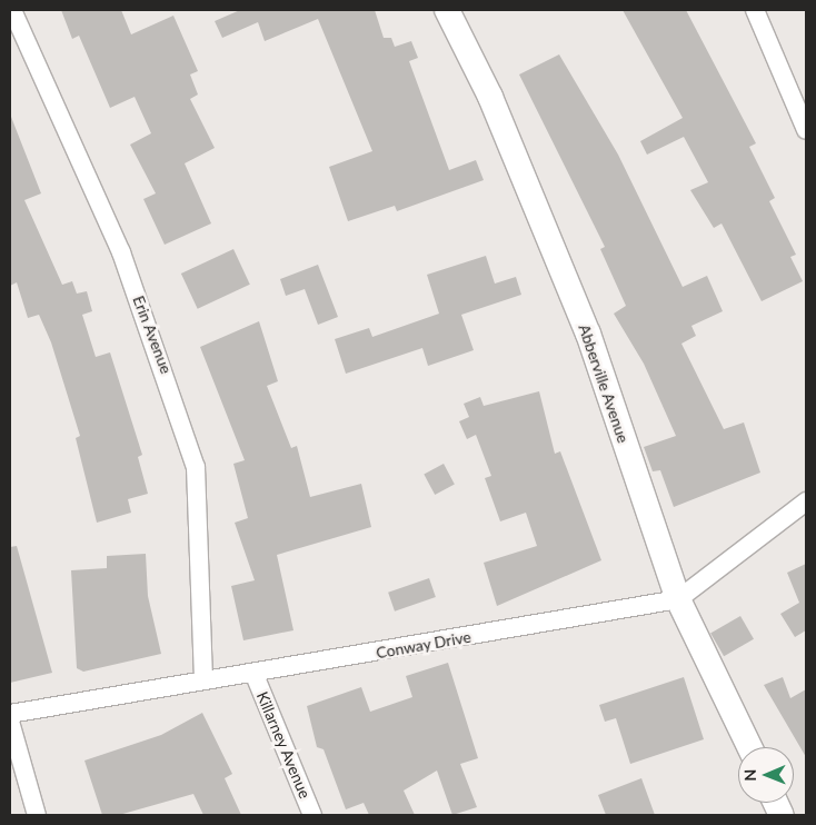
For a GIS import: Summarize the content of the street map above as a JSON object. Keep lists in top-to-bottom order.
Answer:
{
  "streets": {
    "street": [
      "Erin Avenue",
      "Abberville Avenue",
      "Conway Drive",
      "Killarney Avenue"
    ]
  },
  "crossings": [
    ["Erin Avenue", "Conway Drive"],
    ["Abberville Avenue", "Conway Drive"],
    ["Conway Drive", "Killarney Avenue"]
  ],
  "north": "left"
}
